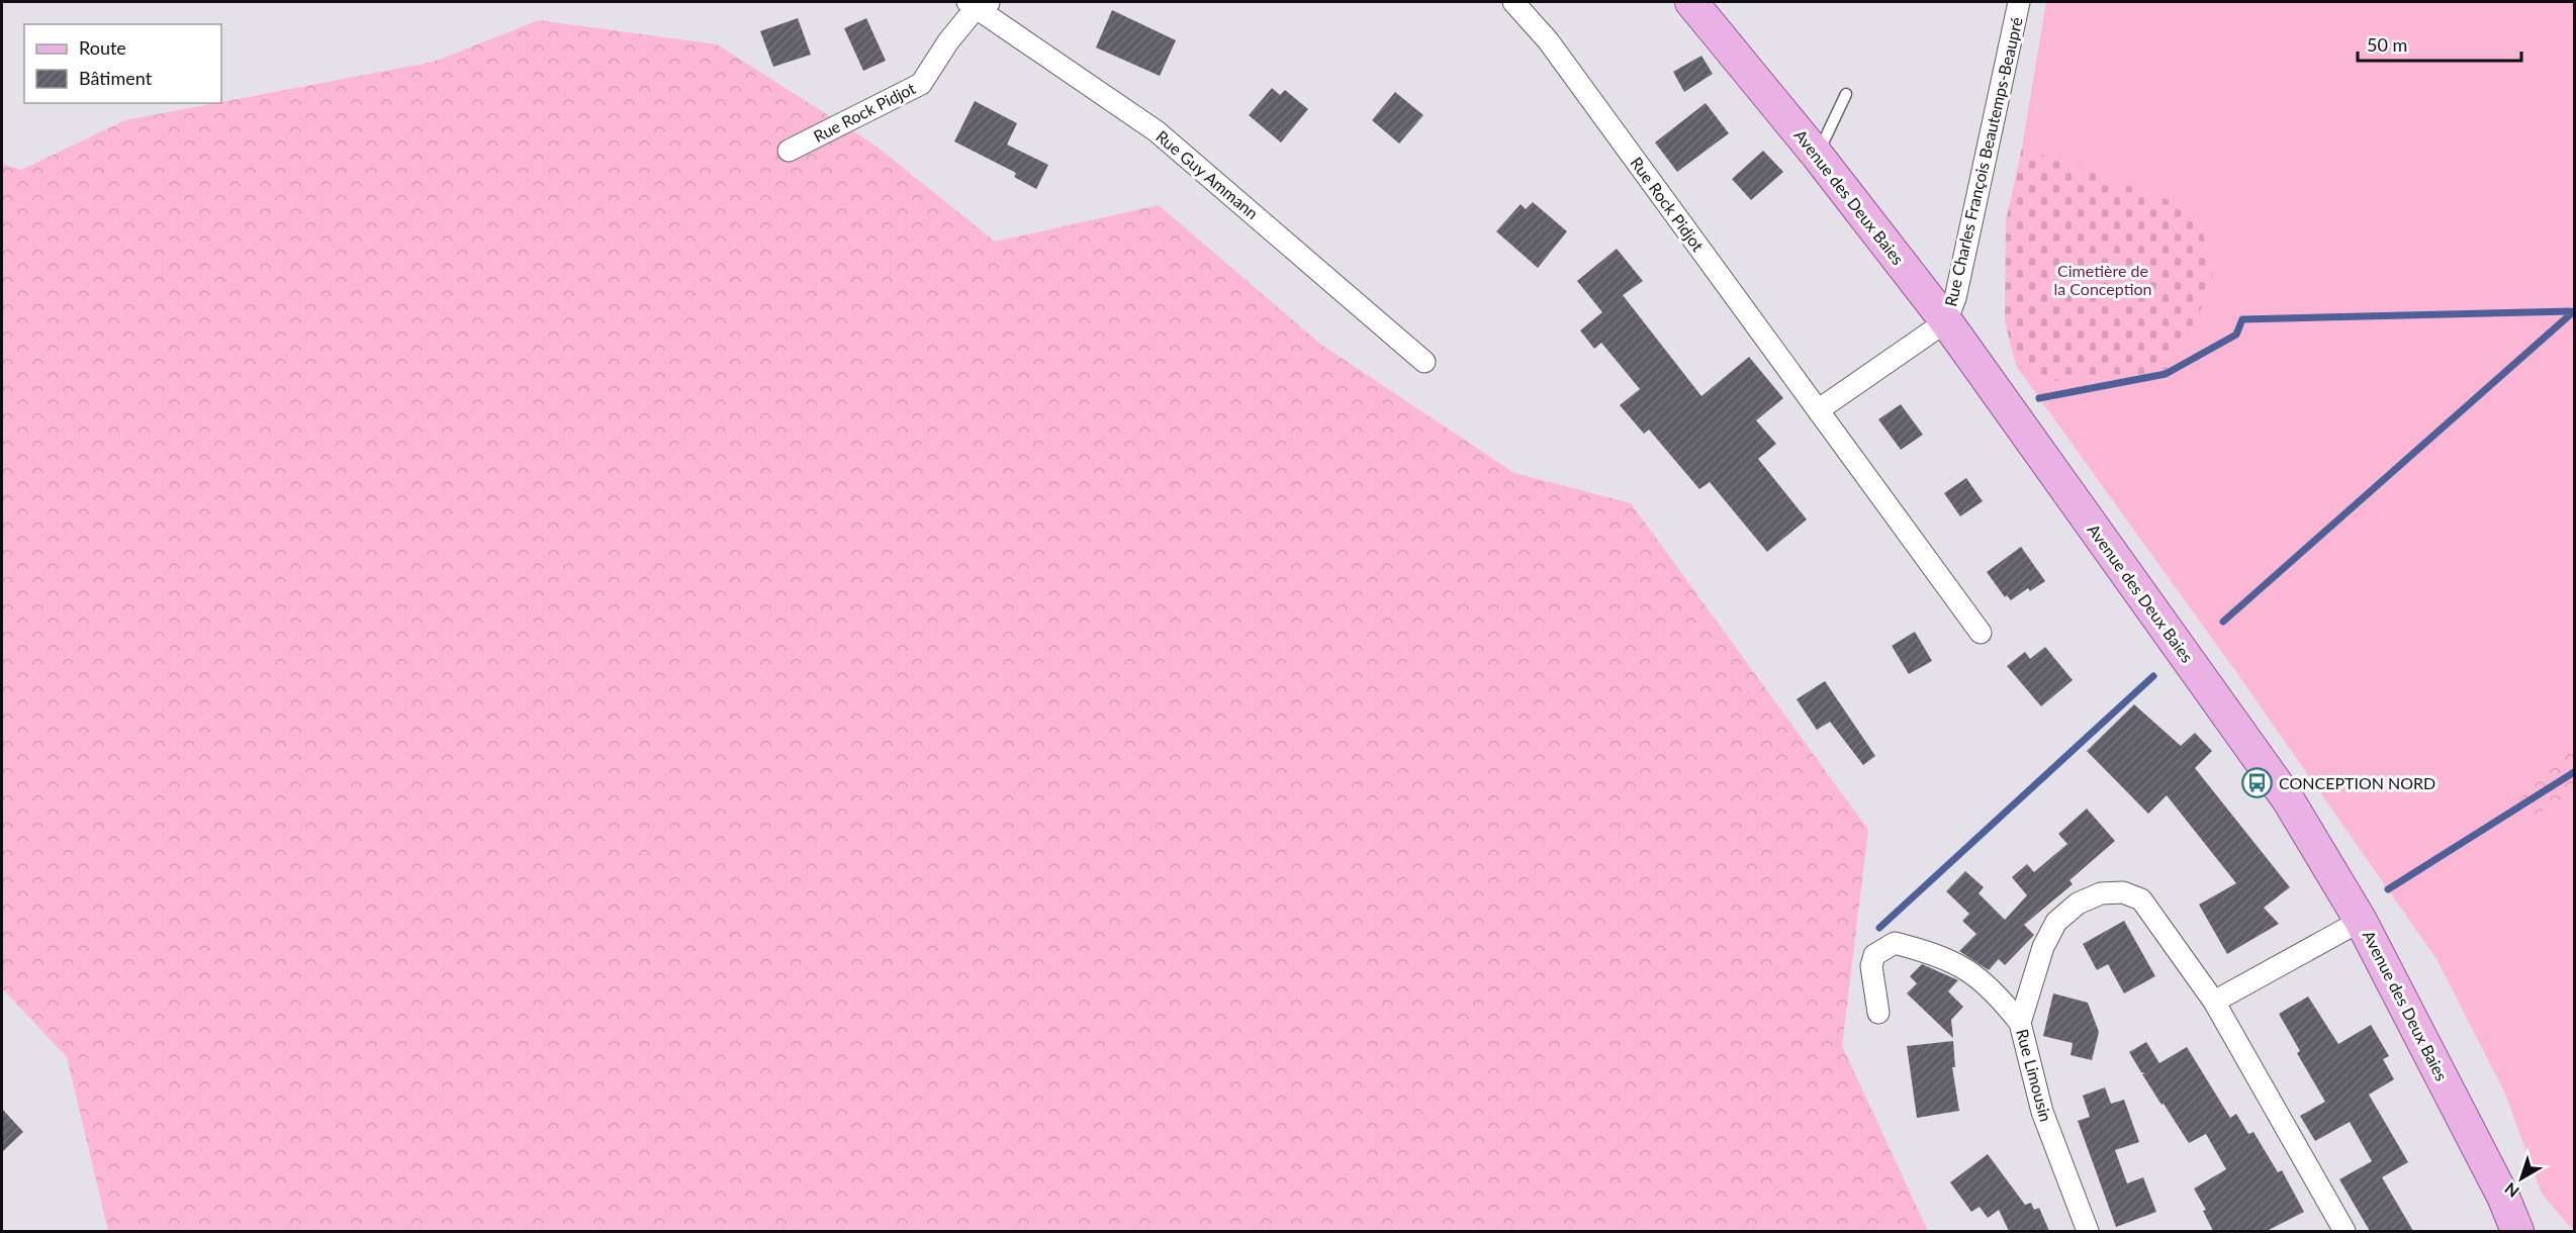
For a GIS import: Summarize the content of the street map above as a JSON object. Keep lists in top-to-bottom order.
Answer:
{
  "streets": {
    "main road": ["Avenue des Deux Baies"],
    "street": [
      "Rue Rock Pidjot",
      "Rue Charles François Beautemps-Beaupré",
      "Rue Guy Ammann",
      "Rue Limousin"
    ]
  },
  "crossings": [
    ["Rue Rock Pidjot", "Rue Guy Ammann"],
    ["Rue Charles François Beautemps-Beaupré", "Avenue des Deux Baies"]
  ],
  "parks": ["Cimetière de la Conception"],
  "places": {
    "bus stop": ["CONCEPTION NORD"]
  },
  "legend": ["Route", "Bâtiment"],
  "scale_bar": "50 m",
  "north": "bottom left"
}
